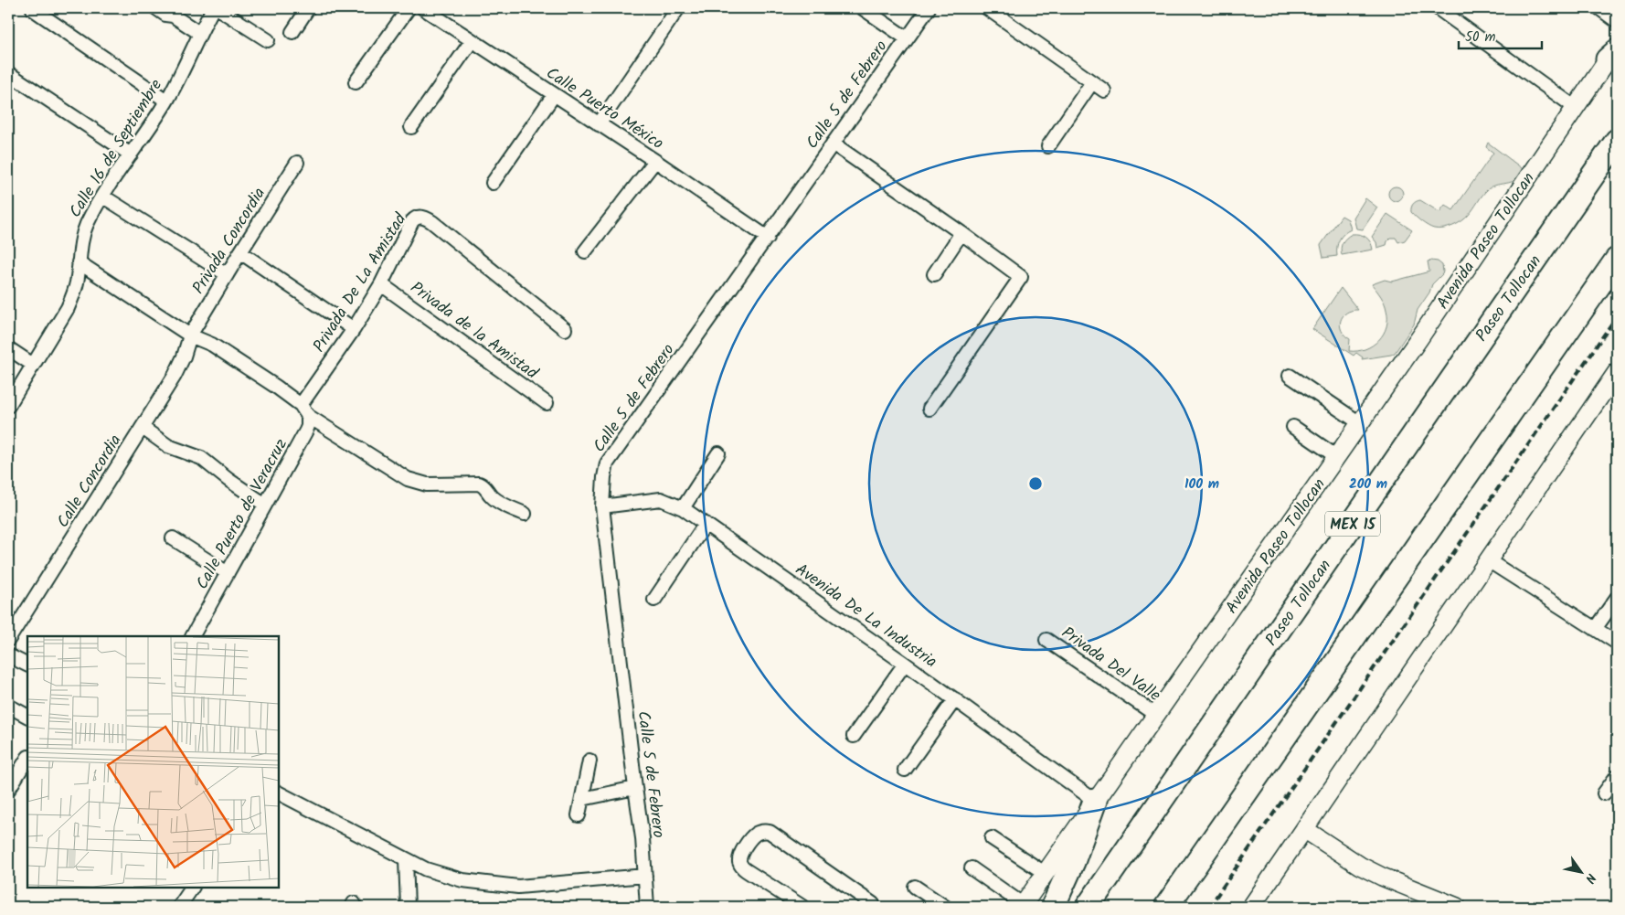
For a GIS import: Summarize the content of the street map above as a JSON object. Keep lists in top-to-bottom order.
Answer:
{
  "streets": {
    "highway": ["Paseo Tollocan", "MEX 15"],
    "main road": ["Avenida Paseo Tollocan"],
    "street": [
      "Calle 5 de Febrero",
      "Calle Puerto México",
      "Calle 16 de Septiembre",
      "Privada Concordia",
      "Privada De La Amistad",
      "Privada de la Amistad",
      "Calle Concordia",
      "Calle Puerto de Veracruz",
      "Avenida De La Industria",
      "Privada Del Valle"
    ]
  },
  "crossings": [
    ["Calle 5 de Febrero", "Calle Puerto México"],
    ["Calle 5 de Febrero", "Avenida De La Industria"],
    ["Privada Concordia", "Privada de la Amistad"],
    ["Privada Concordia", "Calle Concordia"],
    ["Avenida Paseo Tollocan", "Avenida De La Industria"],
    ["Avenida Paseo Tollocan", "Privada Del Valle"],
    ["Privada De La Amistad", "Privada de la Amistad"],
    ["Privada De La Amistad", "Calle Puerto de Veracruz"]
  ],
  "scale_bar": "50 m",
  "north": "bottom right",
  "rings": ["100 m", "200 m"]
}
